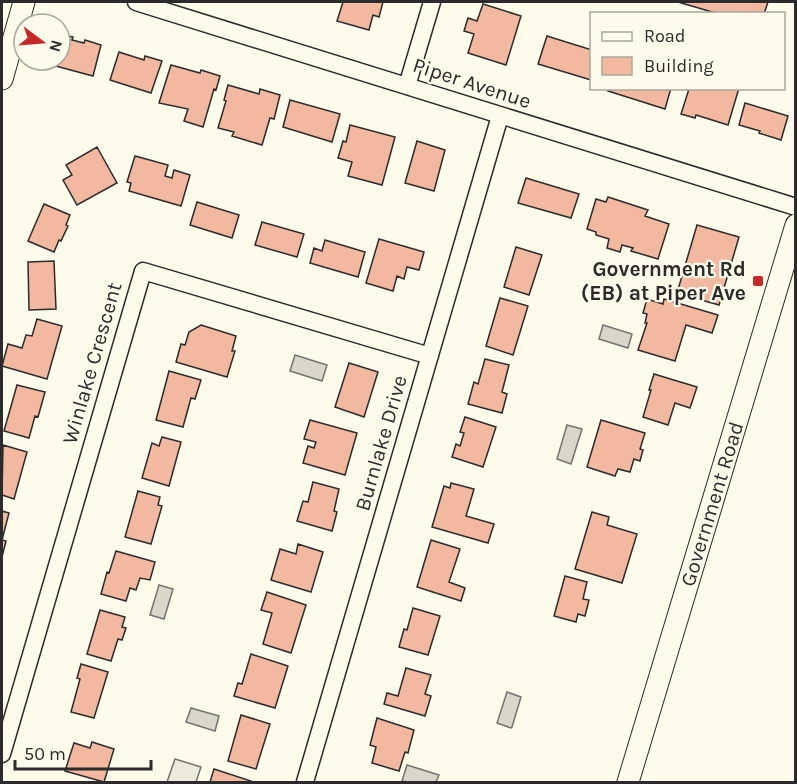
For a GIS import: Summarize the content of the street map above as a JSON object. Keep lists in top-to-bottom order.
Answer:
{
  "streets": {
    "street": [
      "Piper Avenue",
      "Winlake Crescent",
      "Burnlake Drive",
      "Government Road"
    ]
  },
  "crossings": [
    ["Piper Avenue", "Burnlake Drive"],
    ["Winlake Crescent", "Burnlake Drive"]
  ],
  "places": {
    "transit": ["Government Rd (EB) at Piper Ave"]
  },
  "legend": ["Road", "Building"],
  "scale_bar": "50 m",
  "north": "right"
}
